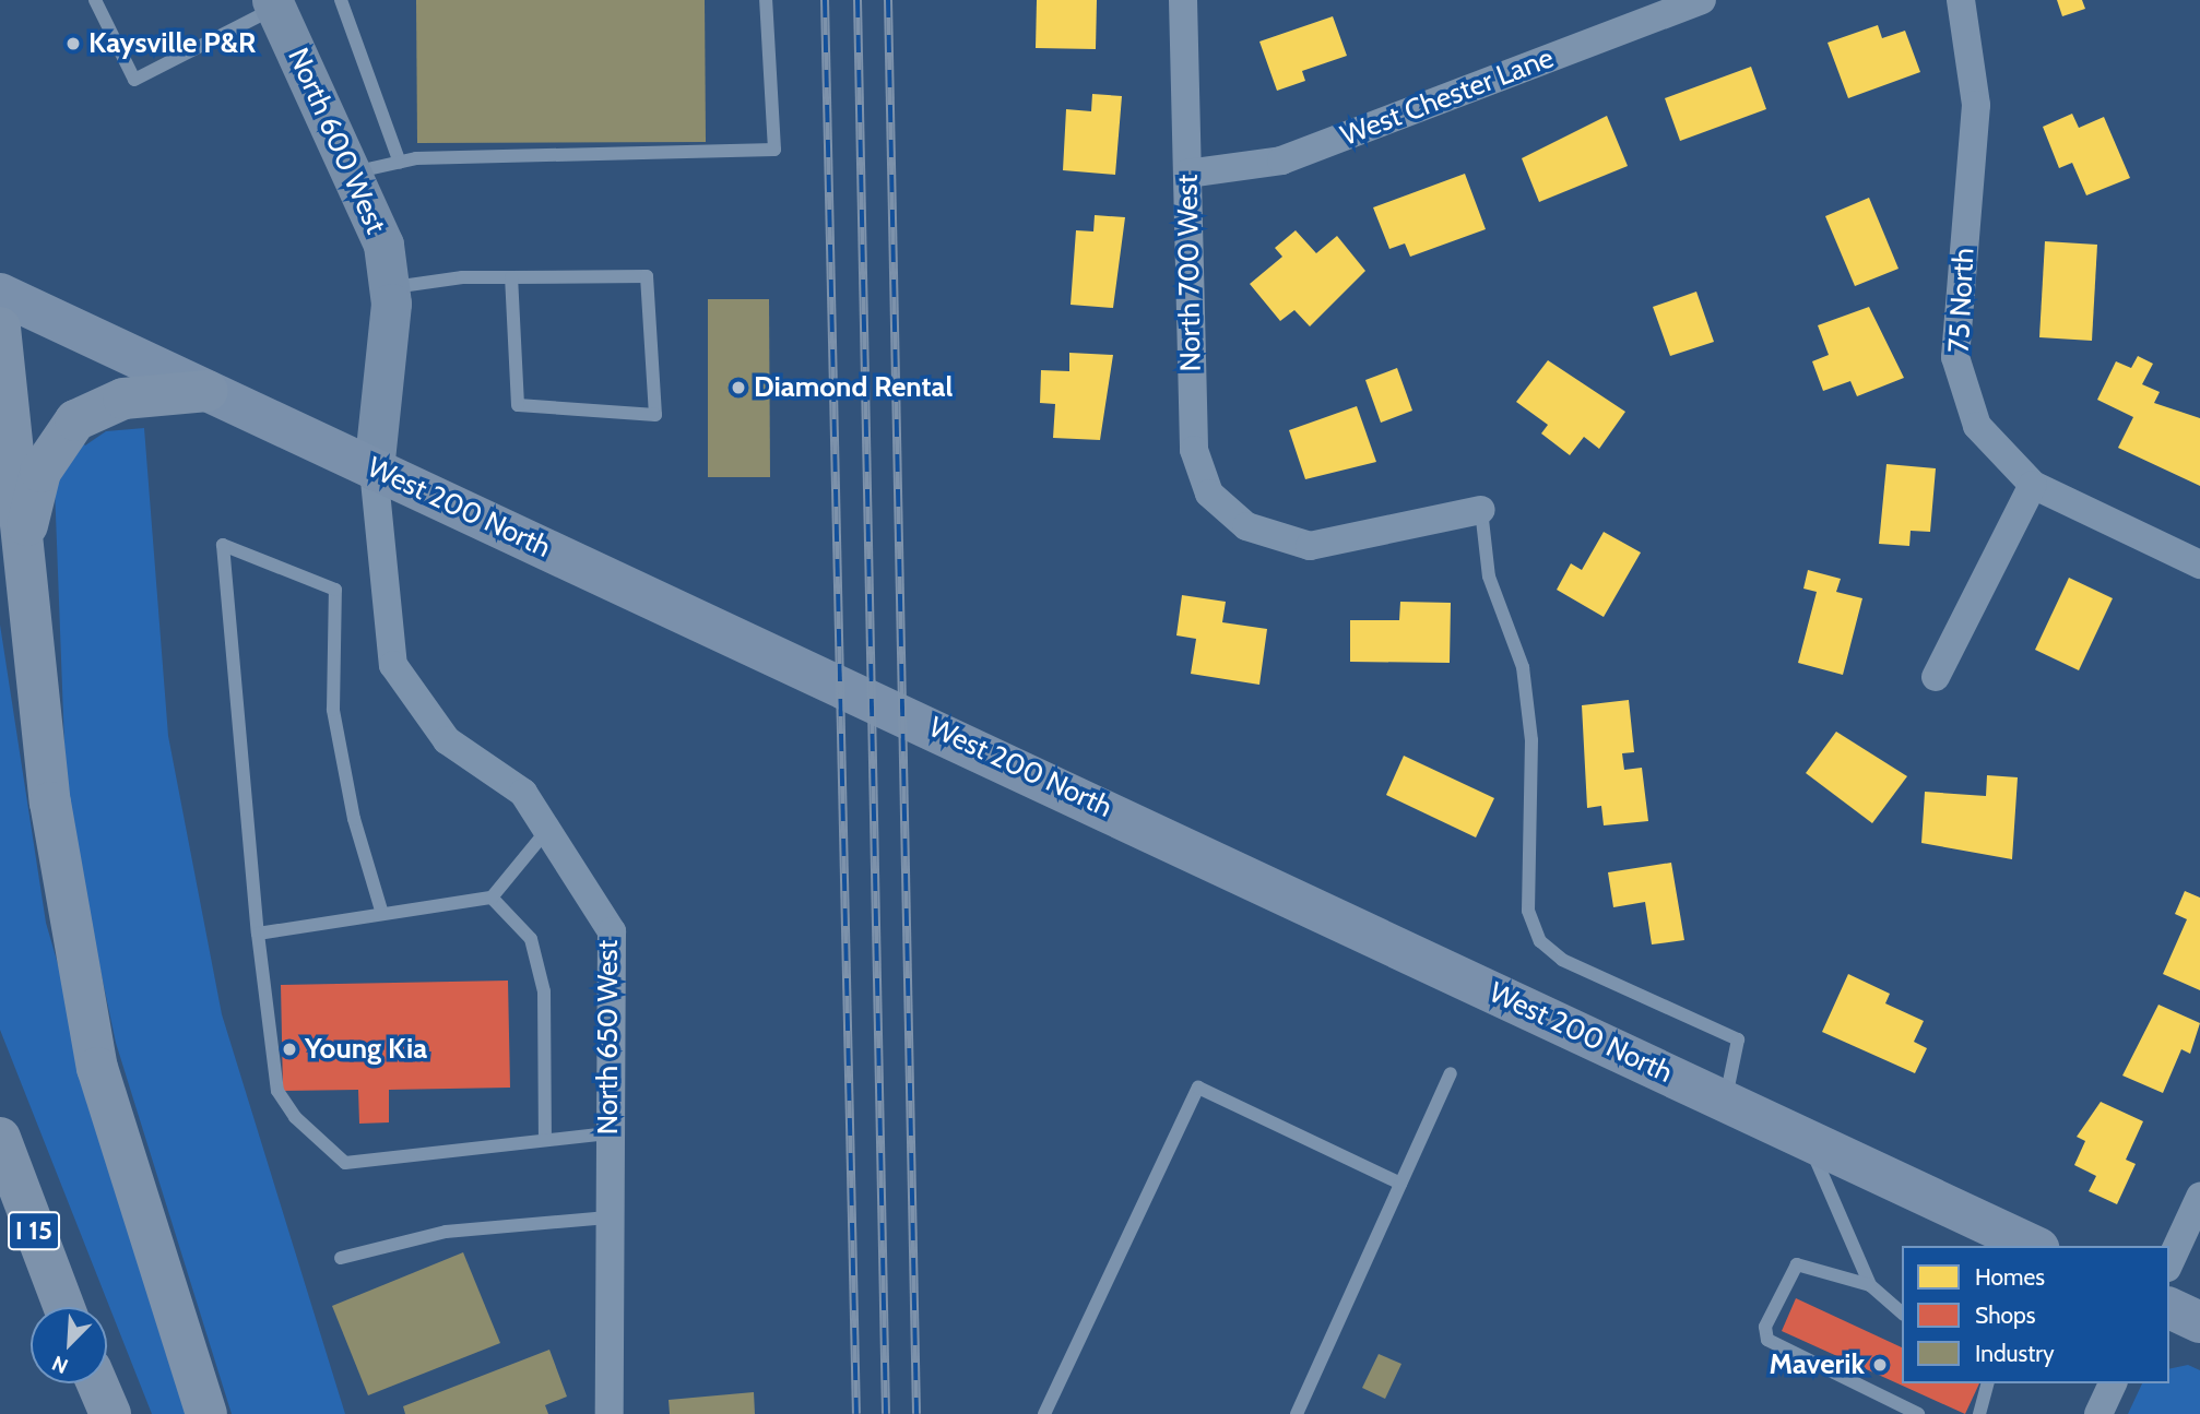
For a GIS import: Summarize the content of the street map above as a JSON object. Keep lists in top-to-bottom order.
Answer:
{
  "streets": {
    "highway": ["I 15"],
    "main road": ["West 200 North"],
    "street": [
      "West Chester Lane",
      "North 600 West",
      "North 700 West",
      "75 North",
      "North 650 West"
    ]
  },
  "crossings": [
    ["West Chester Lane", "North 700 West"],
    ["North 600 West", "West 200 North"],
    ["North 600 West", "North 650 West"],
    ["West 200 North", "North 650 West"]
  ],
  "places": [
    "Kaysville P&R",
    "Diamond Rental",
    "Young Kia",
    "Maverik"
  ],
  "legend": ["Homes", "Shops", "Industry"],
  "north": "bottom left"
}
